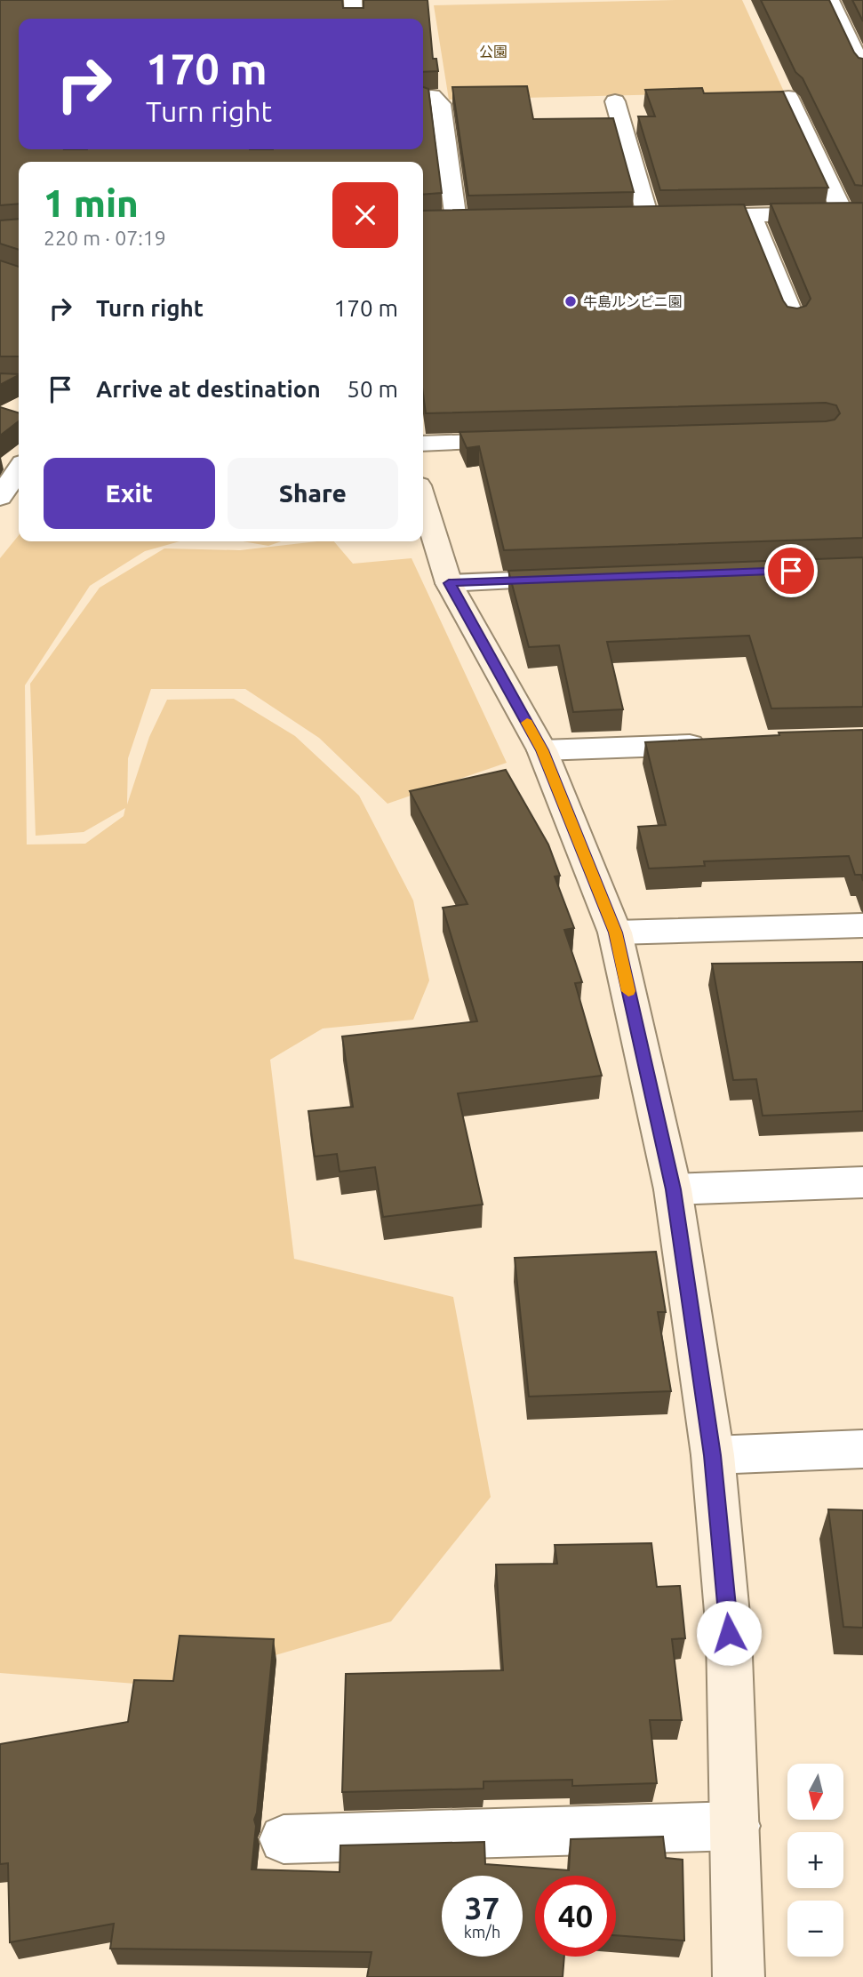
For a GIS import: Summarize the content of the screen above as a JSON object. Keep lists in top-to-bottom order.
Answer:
{
  "parks": ["公園"],
  "places": ["牛島ルンビニ園"],
  "north": "bottom",
  "page": {
    "turn": ["170 m", "Turn right"],
    "heading": ["1 min", "220 m · 07:19"],
    "list": [
      {
        "name": "Turn right",
        "value": "170 m"
      },
      {
        "name": "Arrive at destination",
        "value": "50 m"
      }
    ],
    "buttons": ["Exit", "Share"],
    "map_buttons": ["+", "−"],
    "speed": "37 km/h",
    "limit": "40"
  }
}
